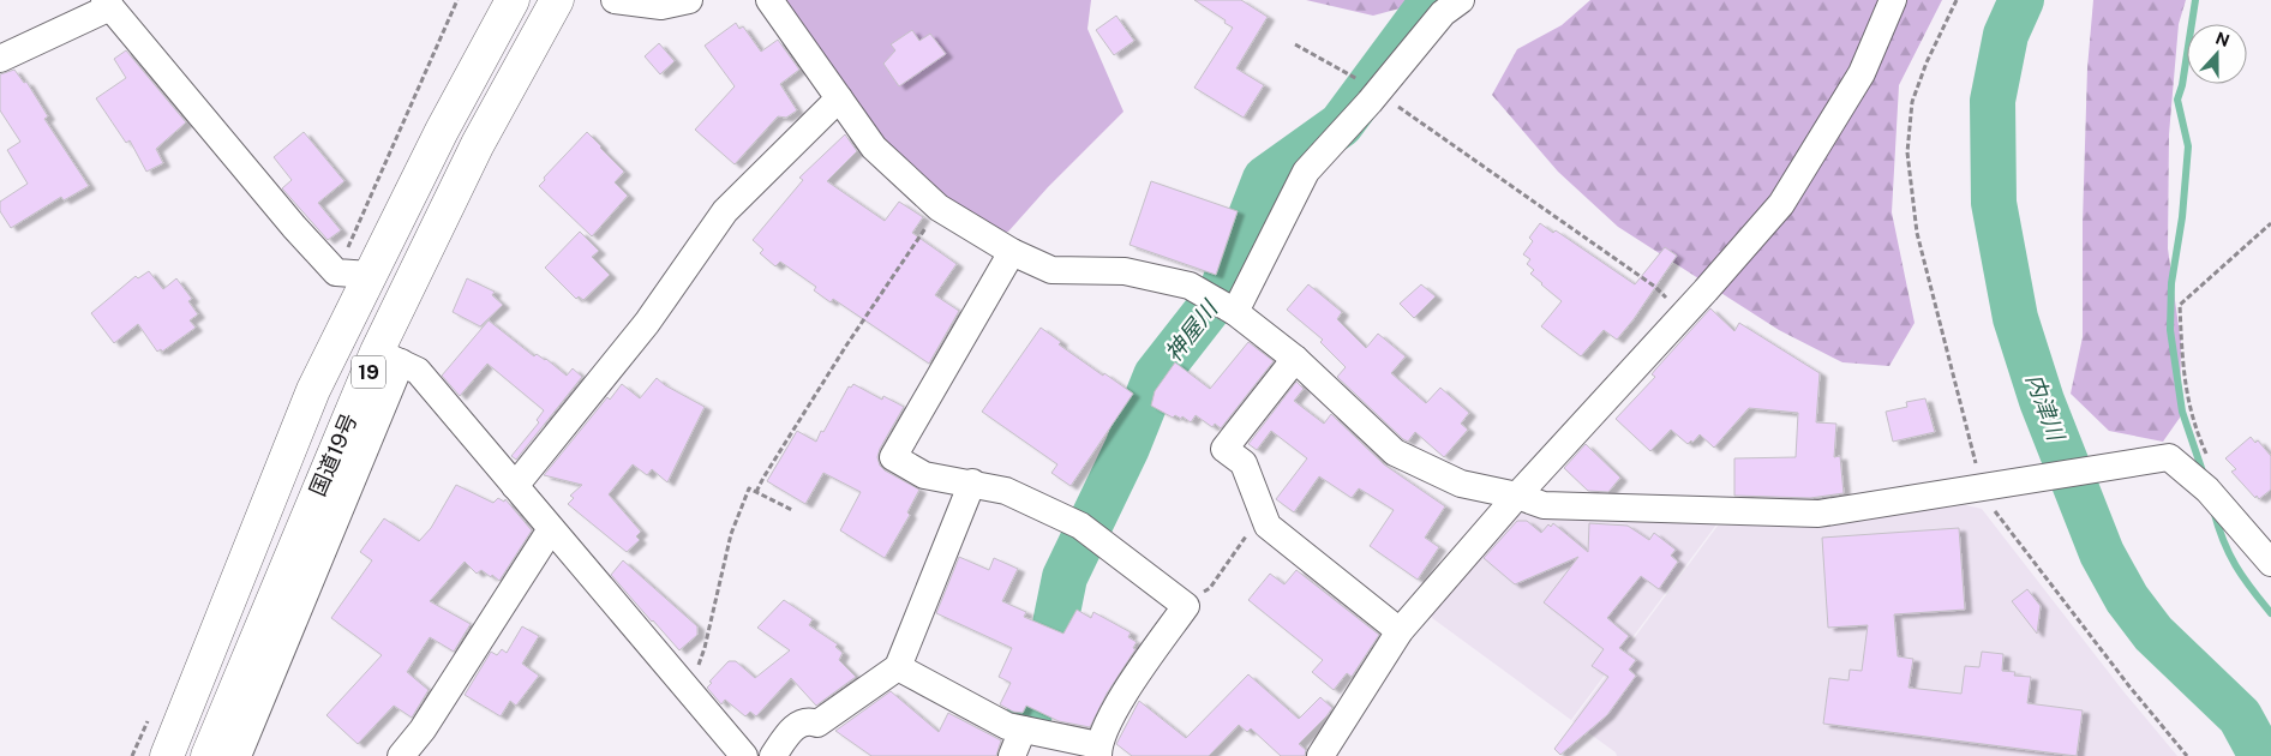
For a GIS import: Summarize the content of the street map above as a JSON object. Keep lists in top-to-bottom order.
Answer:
{
  "streets": {
    "highway": ["19", "国道19号"]
  },
  "water": ["神屋川", "内津川"],
  "north": "top"
}
